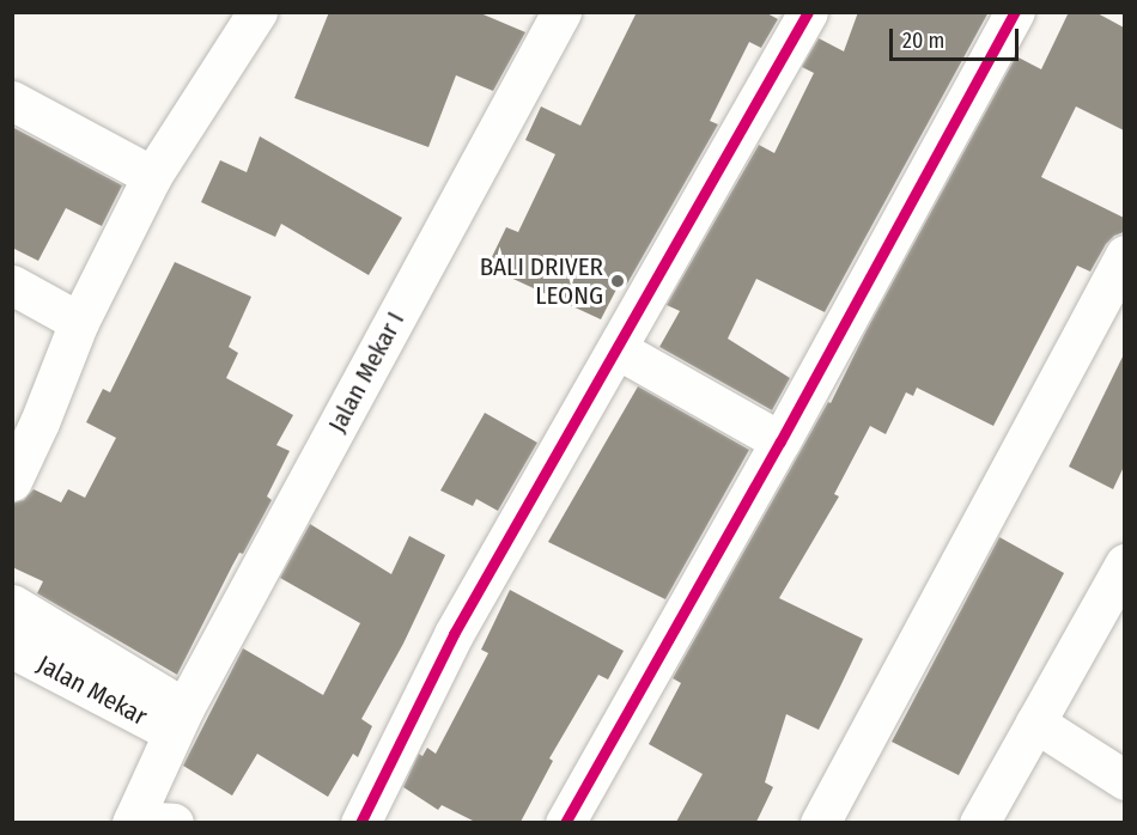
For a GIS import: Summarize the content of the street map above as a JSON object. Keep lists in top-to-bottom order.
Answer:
{
  "streets": {
    "street": ["Jalan Mekar I", "Jalan Mekar"]
  },
  "crossings": [
    ["Jalan Mekar I", "Jalan Mekar"]
  ],
  "places": ["BALI DRIVER LEONG"],
  "scale_bar": "20 m"
}
